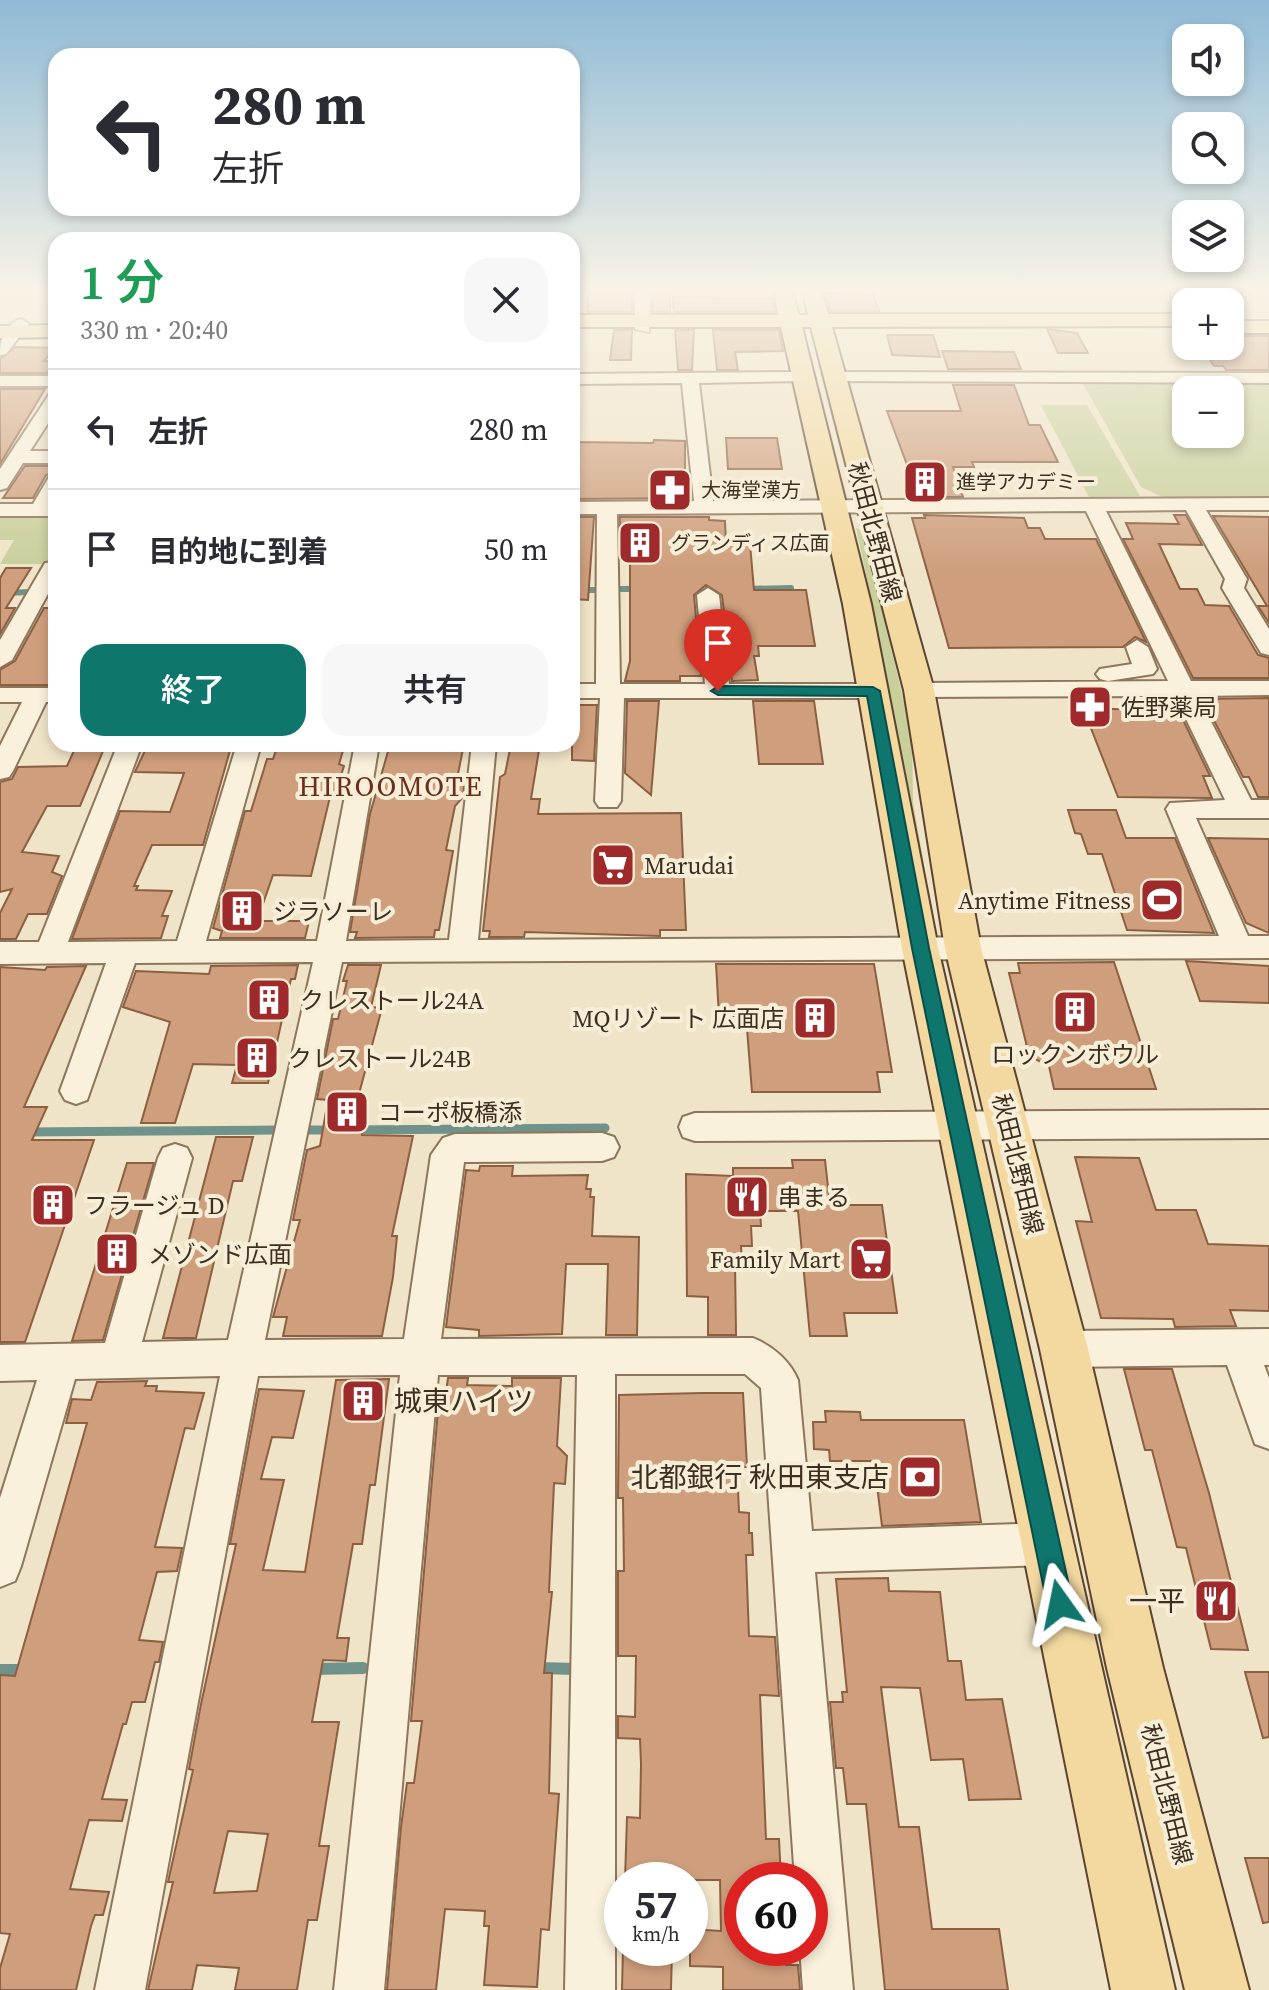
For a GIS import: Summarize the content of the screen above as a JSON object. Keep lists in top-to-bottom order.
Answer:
{
  "streets": {
    "main road": ["秋田北野田線"]
  },
  "districts": ["HIROOMOTE"],
  "places": {
    "building": [
      "進学アカデミー",
      "グランディス広面",
      "ジラソーレ",
      "クレストール24A",
      "ロックンボウル",
      "MQリゾート 広面店",
      "クレストール24B",
      "コーポ板橋添",
      "フラージュ D",
      "メゾンド広面",
      "城東ハイツ"
    ],
    "pharmacy": ["大海堂漢方", "佐野薬局"],
    "supermarket": ["Marudai", "Family Mart"],
    "sports": ["Anytime Fitness"],
    "restaurant": ["串まる", "一平"],
    "bank": ["北都銀行 秋田東支店"]
  },
  "page": {
    "map_buttons": ["+", "−"],
    "turn": ["280 m", "左折"],
    "heading": ["1 分", "330 m · 20:40"],
    "list": [
      {
        "name": "左折",
        "value": "280 m"
      },
      {
        "name": "目的地に到着",
        "value": "50 m"
      }
    ],
    "buttons": ["終了", "共有"],
    "speed": "57 km/h",
    "limit": "60"
  }
}
